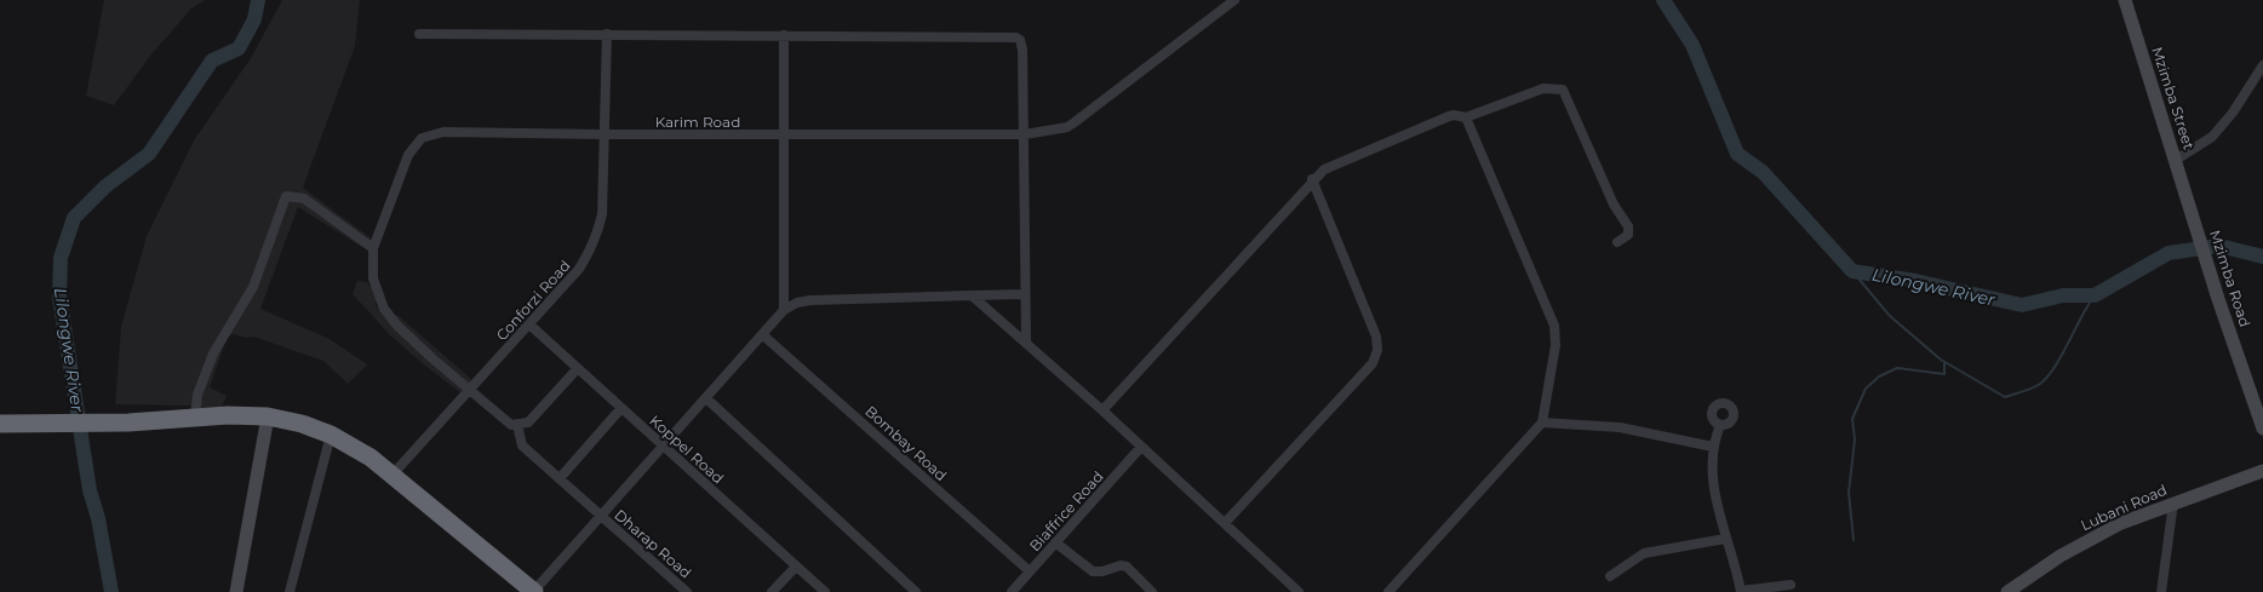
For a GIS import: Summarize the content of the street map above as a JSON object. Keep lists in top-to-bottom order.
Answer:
{
  "streets": {
    "street": [
      "Mzimba Street",
      "Karim Road",
      "Mzimba Road",
      "Conforzi Road",
      "Bombay Road",
      "Koppel Road",
      "Lubani Road",
      "Biaffrice Road",
      "Dharap Road"
    ]
  },
  "crossings": [
    ["Mzimba Street", "Mzimba Road"],
    ["Karim Road", "Conforzi Road"],
    ["Karim Road", "Dharap Road"],
    ["Conforzi Road", "Koppel Road"],
    ["Bombay Road", "Biaffrice Road"]
  ],
  "water": ["Lilongwe River"]
}
